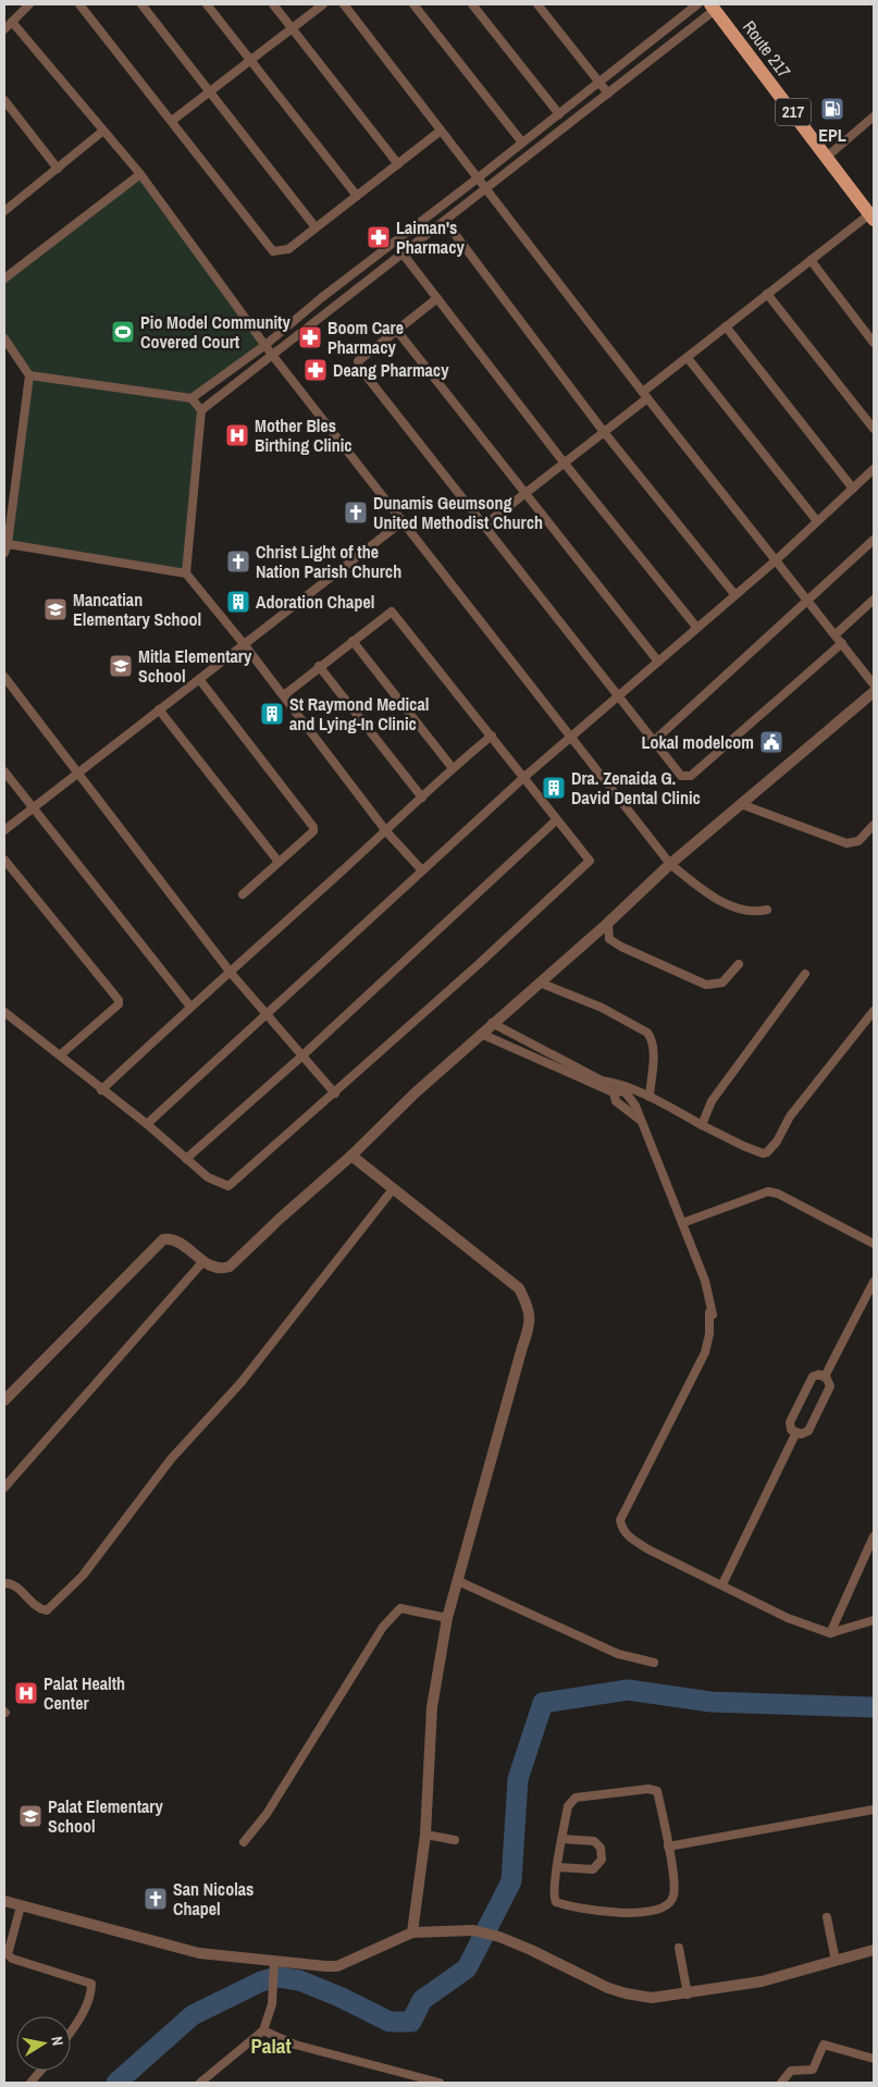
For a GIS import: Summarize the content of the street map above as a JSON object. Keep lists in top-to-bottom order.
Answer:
{
  "streets": {
    "main road": ["Route 217", "217"]
  },
  "districts": ["Palat"],
  "places": {
    "fuel station": ["EPL"],
    "pharmacy": ["Laiman's Pharmacy", "Boom Care Pharmacy", "Deang Pharmacy"],
    "sports": ["Pio Model Community Covered Court"],
    "hospital": ["Mother Bles Birthing Clinic", "Palat Health Center"],
    "church": ["Dunamis Geumsong United Methodist Church", "Christ Light of the Nation Parish Church", "San Nicolas Chapel"],
    "building": ["Adoration Chapel", "St Raymond Medical and Lying-In Clinic", "Dra. Zenaida G. David Dental Clinic"],
    "school or university": ["Mancatian Elementary School", "Mitla Elementary School", "Palat Elementary School"],
    "public building": ["Lokal modelcom"]
  },
  "north": "right"
}
